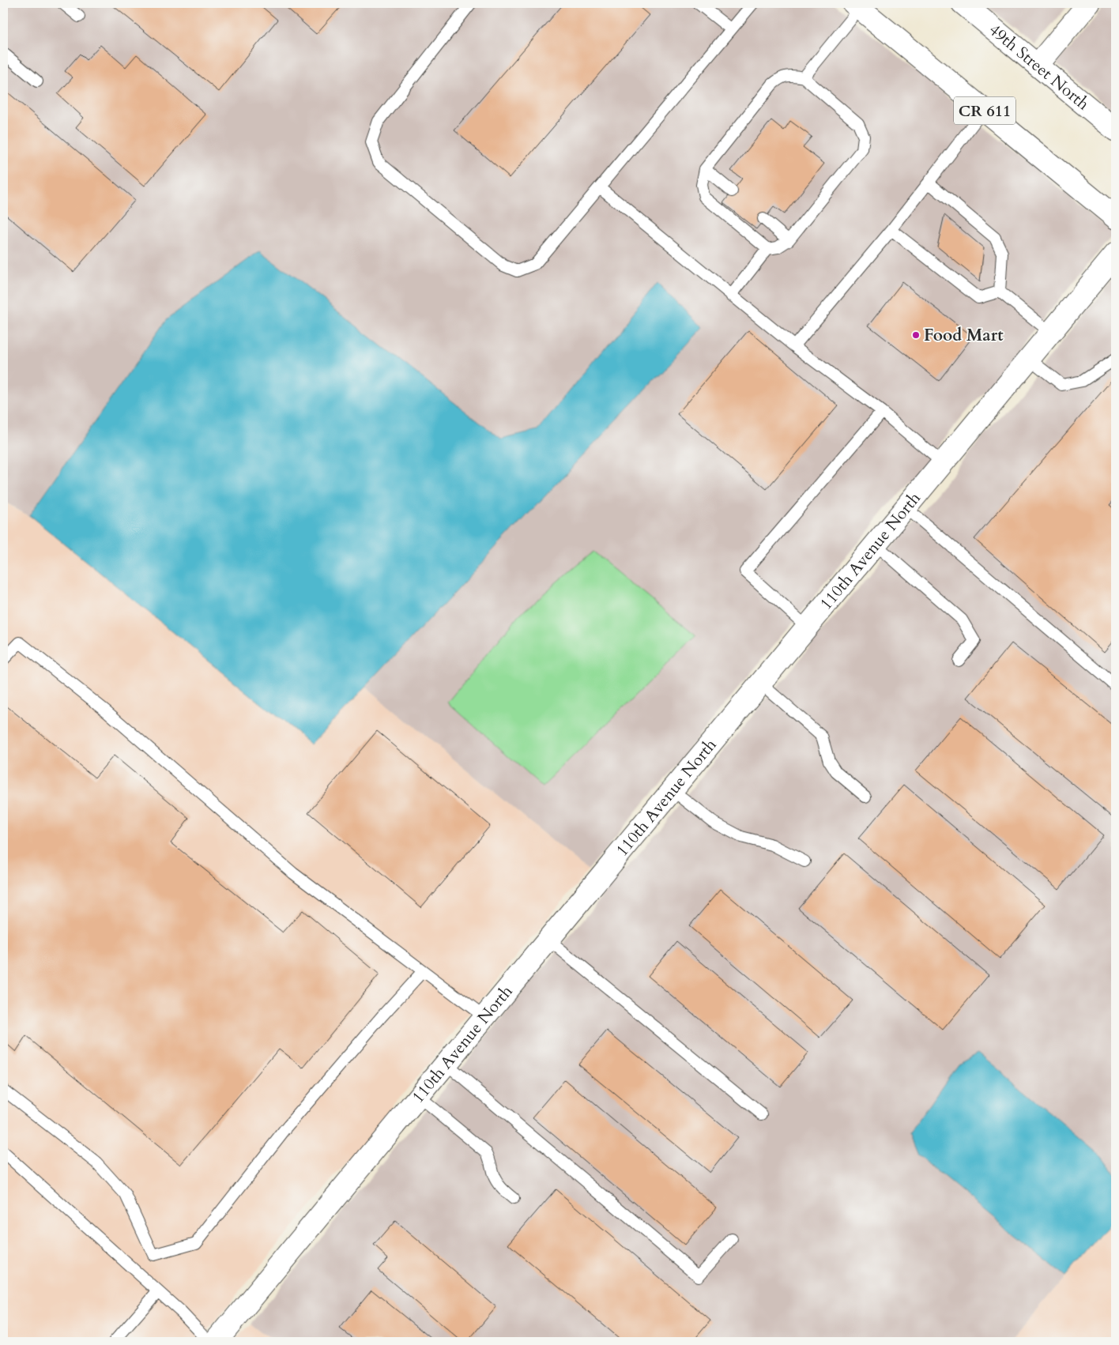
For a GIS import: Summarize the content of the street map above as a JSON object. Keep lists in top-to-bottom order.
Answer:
{
  "streets": {
    "street": ["49th Street North", "CR 611", "110th Avenue North"]
  },
  "places": ["Food Mart"]
}
